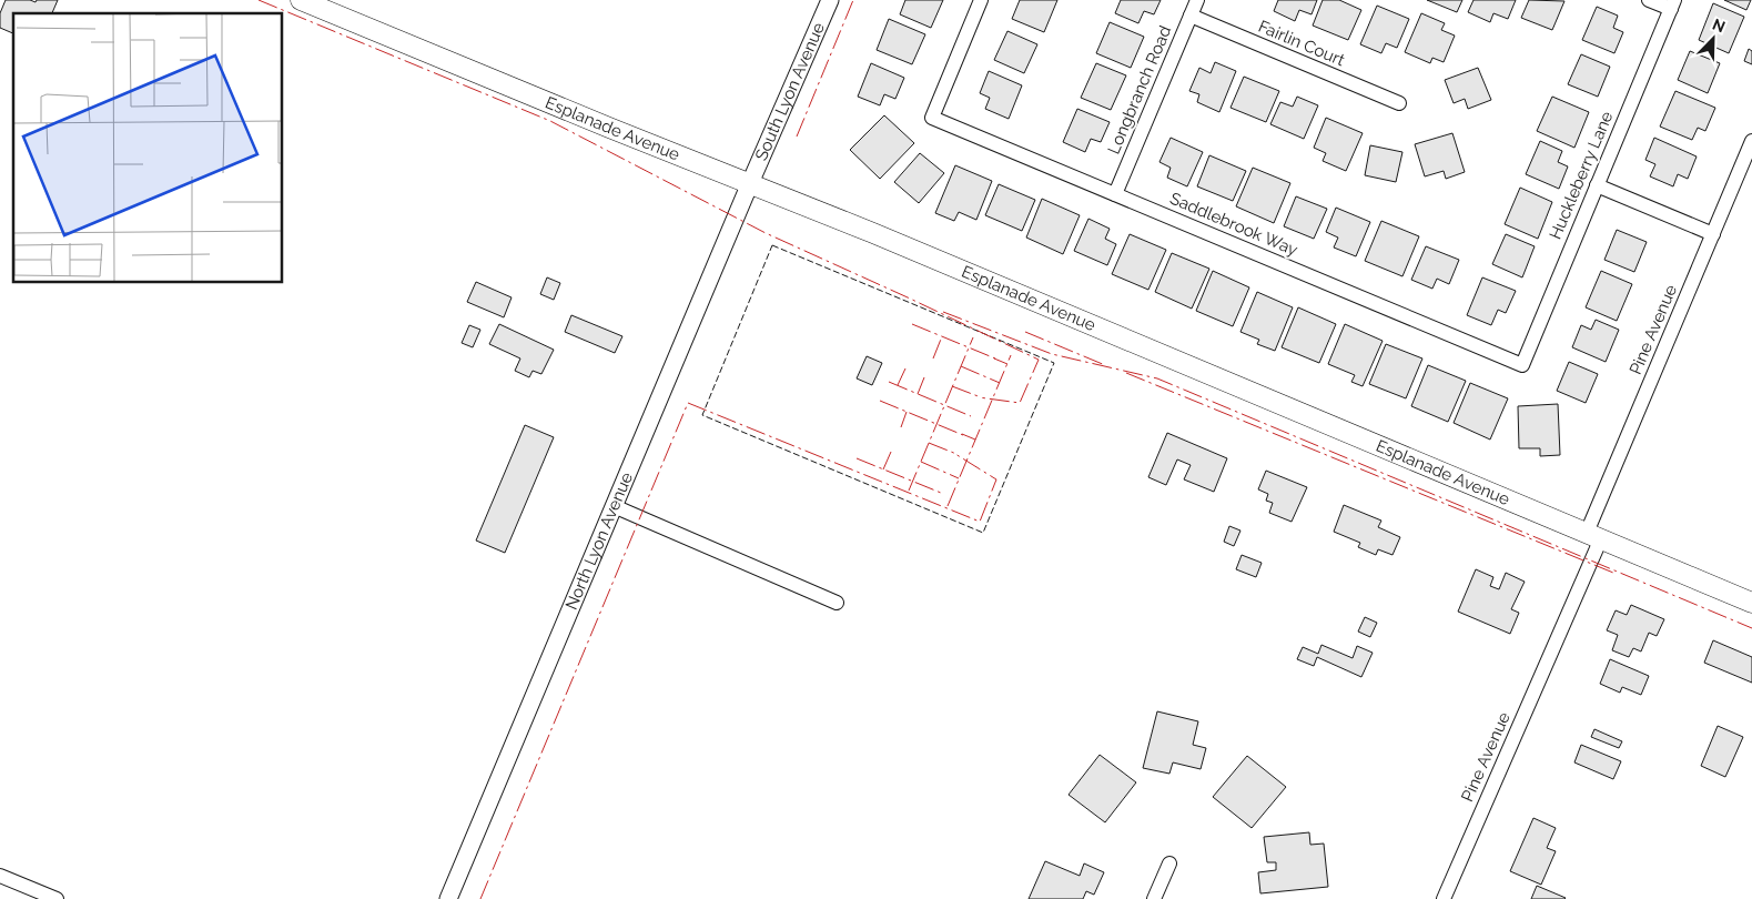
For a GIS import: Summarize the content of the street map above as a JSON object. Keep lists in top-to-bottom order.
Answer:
{
  "streets": {
    "main road": ["Esplanade Avenue"],
    "street": [
      "Fairlin Court",
      "Longbranch Road",
      "South Lyon Avenue",
      "Huckleberry Lane",
      "Saddlebrook Way",
      "Pine Avenue",
      "North Lyon Avenue"
    ]
  },
  "crossings": [
    ["Fairlin Court", "Longbranch Road"],
    ["Longbranch Road", "Saddlebrook Way"],
    ["South Lyon Avenue", "Esplanade Avenue"],
    ["South Lyon Avenue", "North Lyon Avenue"],
    ["Esplanade Avenue", "Pine Avenue"],
    ["Esplanade Avenue", "North Lyon Avenue"],
    ["Huckleberry Lane", "Saddlebrook Way"]
  ],
  "north": "top right"
}
